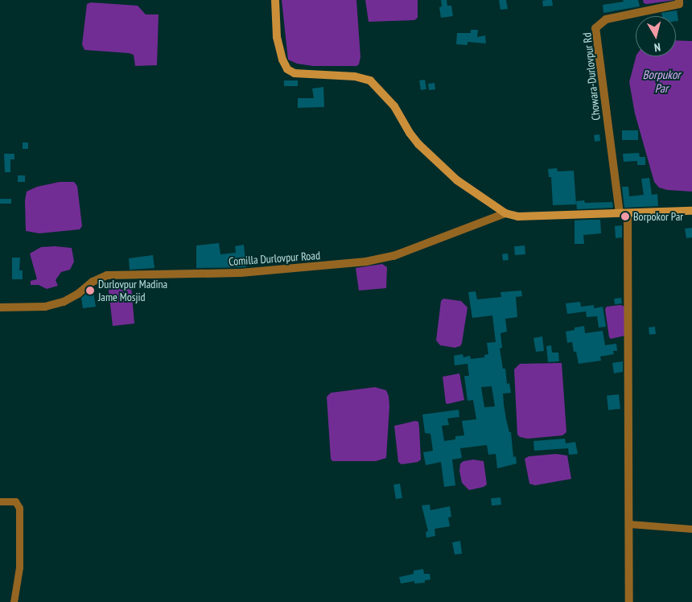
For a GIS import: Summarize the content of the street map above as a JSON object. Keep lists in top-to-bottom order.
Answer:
{
  "streets": {
    "street": ["Chowara-Durlovpur Rd", "Comilla Durlovpur Road"]
  },
  "water": ["Borpukor Par"],
  "places": ["Borpokor Par", "Durlovpur Madina Jame Mosjid"],
  "north": "bottom"
}
